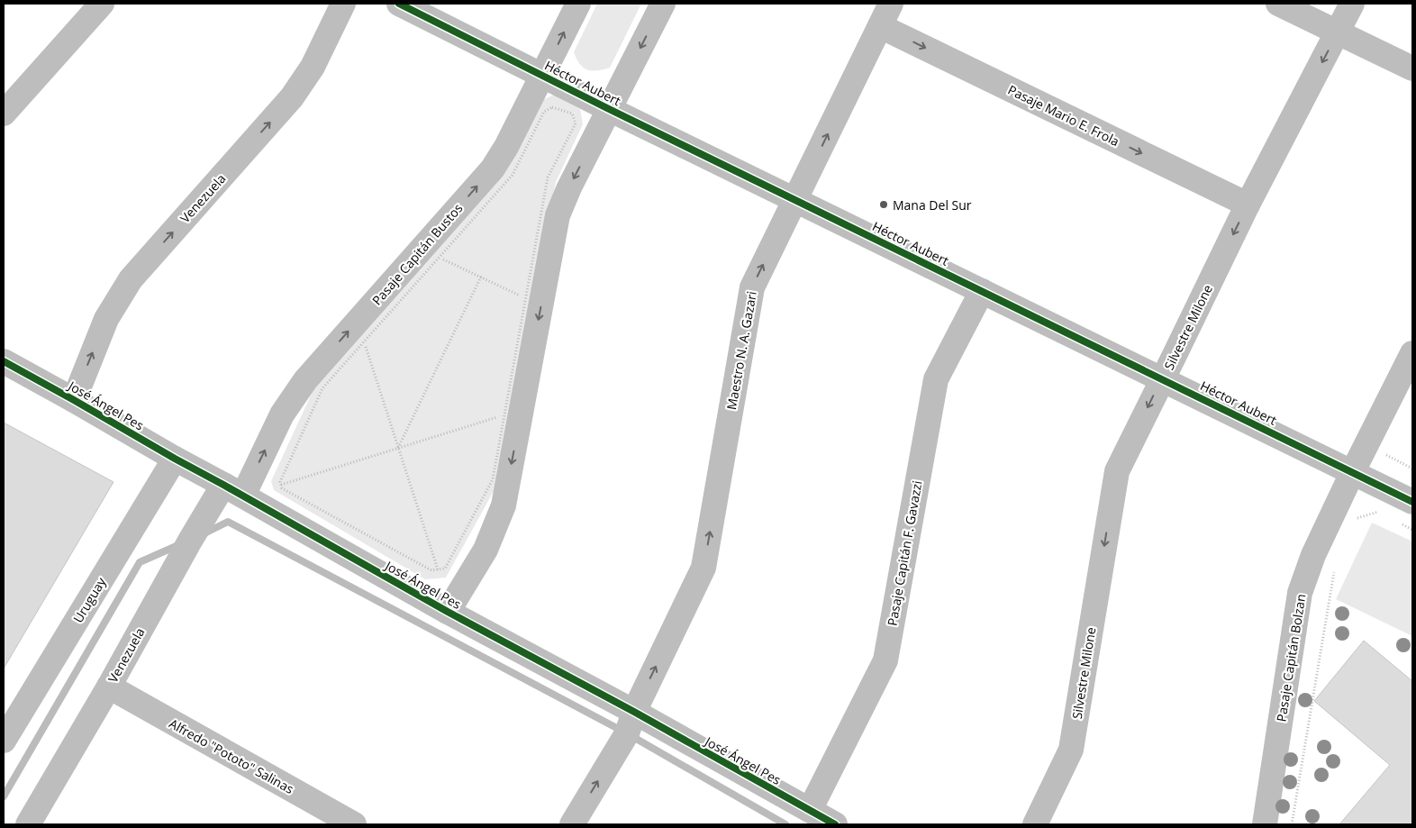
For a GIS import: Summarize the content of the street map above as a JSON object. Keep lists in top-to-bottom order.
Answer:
{
  "streets": {
    "street": [
      "Héctor Aubert",
      "Pasaje Mario E. Frola",
      "Venezuela",
      "Pasaje Capitán Bustos",
      "Silvestre Milone",
      "Maestro N. A. Gazari",
      "José Ángel Pes",
      "Pasaje Capitán F. Gavazzi",
      "Uruguay",
      "Pasaje Capitán Bolzan",
      "Alfredo \"Pototo\" Salinas"
    ]
  },
  "crossings": [
    ["Héctor Aubert", "Pasaje Capitán Bustos"],
    ["Héctor Aubert", "Silvestre Milone"],
    ["Héctor Aubert", "Maestro N. A. Gazari"],
    ["Héctor Aubert", "Pasaje Capitán F. Gavazzi"],
    ["Héctor Aubert", "Pasaje Capitán Bolzan"],
    ["Pasaje Mario E. Frola", "Silvestre Milone"],
    ["Pasaje Mario E. Frola", "Maestro N. A. Gazari"],
    ["Venezuela", "Pasaje Capitán Bustos"],
    ["Venezuela", "José Ángel Pes"],
    ["Venezuela", "Alfredo \"Pototo\" Salinas"],
    ["Pasaje Capitán Bustos", "José Ángel Pes"],
    ["Maestro N. A. Gazari", "José Ángel Pes"],
    ["José Ángel Pes", "Pasaje Capitán F. Gavazzi"],
    ["José Ángel Pes", "Uruguay"]
  ],
  "one_way": ["Pasaje Mario E. Frola", "Silvestre Milone"],
  "places": ["Mana Del Sur"]
}
